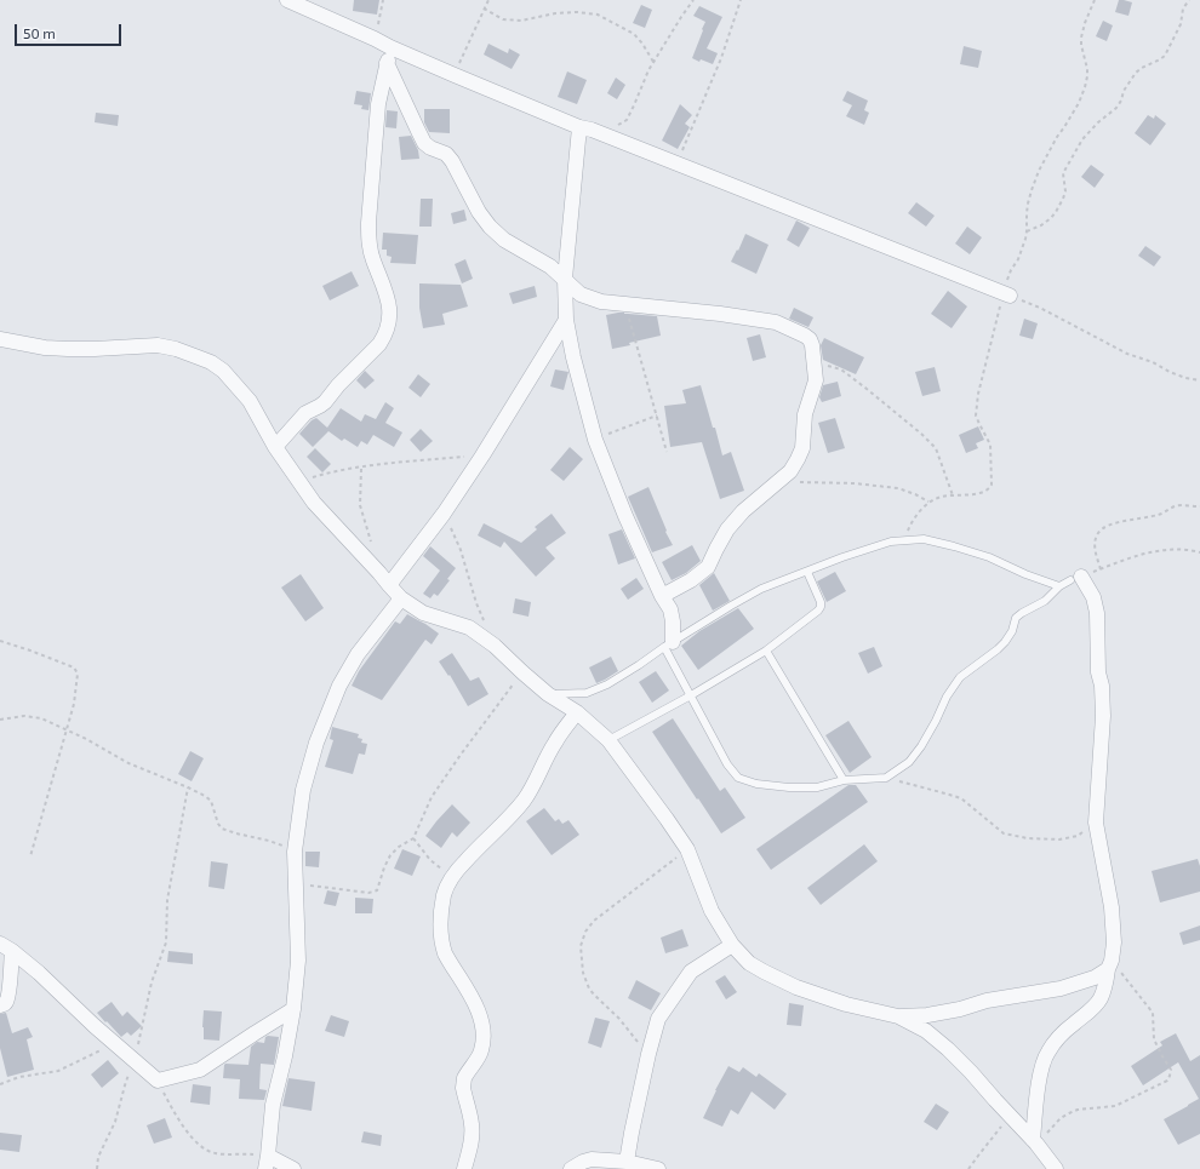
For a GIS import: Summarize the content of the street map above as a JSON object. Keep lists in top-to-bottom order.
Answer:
{
  "scale_bar": "50 m"
}
